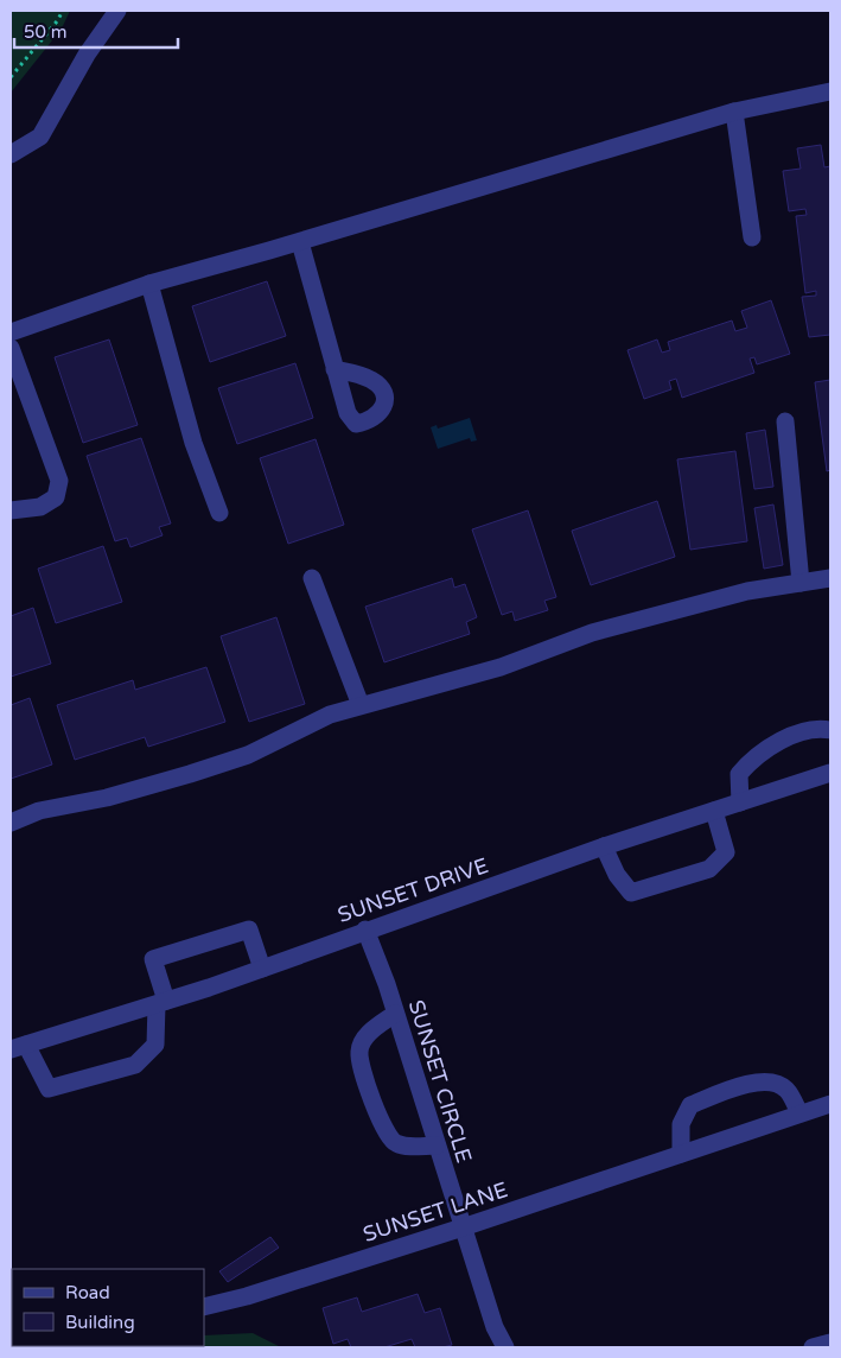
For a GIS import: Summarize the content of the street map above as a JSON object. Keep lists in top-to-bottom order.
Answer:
{
  "streets": {
    "street": ["SUNSET DRIVE", "SUNSET CIRCLE", "SUNSET LANE"]
  },
  "crossings": [
    ["SUNSET DRIVE", "SUNSET CIRCLE"],
    ["SUNSET CIRCLE", "SUNSET LANE"]
  ],
  "legend": ["Road", "Building"],
  "scale_bar": "50 m"
}
